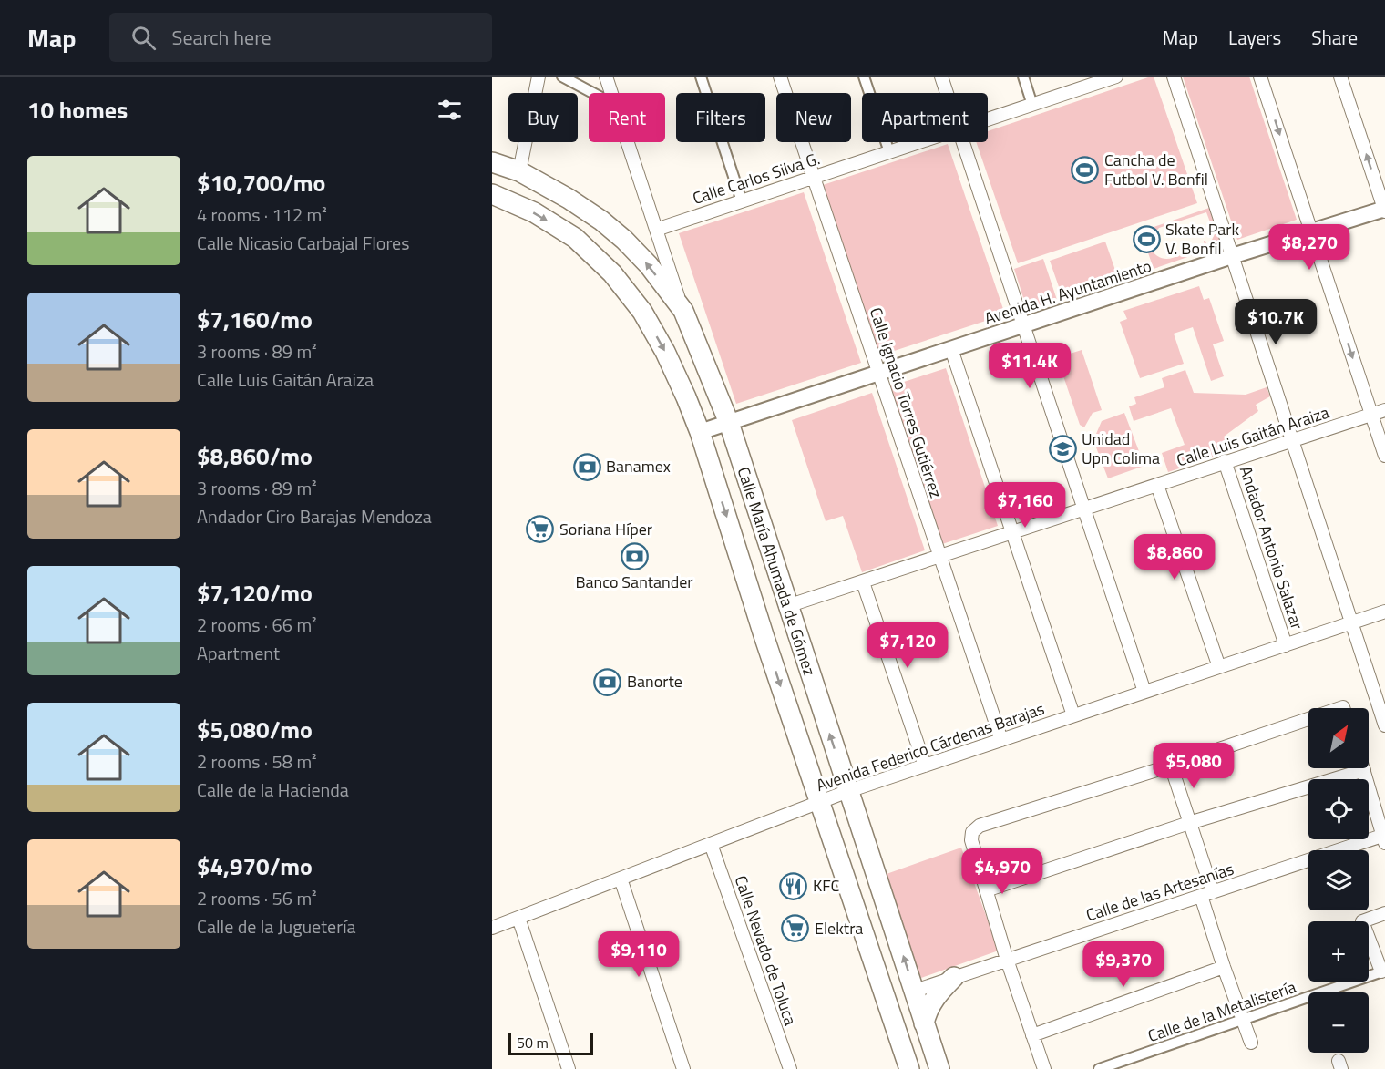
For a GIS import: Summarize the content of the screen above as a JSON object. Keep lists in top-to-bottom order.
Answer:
{
  "streets": {
    "main road": ["Calle María Ahumada de Gómez"],
    "street": [
      "Calle Carlos Silva G.",
      "Avenida H. Ayuntamiento",
      "Calle Ignacio Torres Gutiérrez",
      "Calle Luis Gaitán Araiza",
      "Andador Antonio Salazar",
      "Avenida Federico Cárdenas Barajas",
      "Calle de las Artesanías",
      "Calle Nevado de Toluca",
      "Calle de la Metalistería"
    ]
  },
  "crossings": [
    ["Calle Carlos Silva G.", "Calle Ignacio Torres Gutiérrez"],
    ["Avenida H. Ayuntamiento", "Calle Ignacio Torres Gutiérrez"],
    ["Avenida H. Ayuntamiento", "Calle María Ahumada de Gómez"],
    ["Calle Ignacio Torres Gutiérrez", "Calle Luis Gaitán Araiza"],
    ["Calle Ignacio Torres Gutiérrez", "Avenida Federico Cárdenas Barajas"],
    ["Calle Luis Gaitán Araiza", "Andador Antonio Salazar"],
    ["Calle Luis Gaitán Araiza", "Calle María Ahumada de Gómez"],
    ["Andador Antonio Salazar", "Avenida Federico Cárdenas Barajas"],
    ["Calle María Ahumada de Gómez", "Avenida Federico Cárdenas Barajas"],
    ["Calle María Ahumada de Gómez", "Calle de las Artesanías"],
    ["Avenida Federico Cárdenas Barajas", "Calle Nevado de Toluca"]
  ],
  "places": {
    "sports": ["Cancha de Futbol V. Bonfil", "Skate Park V. Bonfil"],
    "school or university": ["Unidad Upn Colima"],
    "bank": ["Banamex", "Banco Santander", "Banorte"],
    "supermarket": ["Soriana Híper", "Elektra"],
    "restaurant": ["KFC"]
  },
  "scale_bar": "50 m",
  "north": "top right",
  "page": {
    "header": "Map",
    "search": "Search here",
    "nav": ["Map", "Layers", "Share"],
    "heading": "10 homes",
    "chip": [
      "Buy",
      "Rent",
      "Filters",
      "New",
      "Apartment"
    ],
    "list": [
      {
        "name": "$10,700/mo",
        "note": "4 rooms · 112 m² · Calle Nicasio Carbajal Flores"
      },
      {
        "name": "$7,160/mo",
        "note": "3 rooms · 89 m² · Calle Luis Gaitán Araiza"
      },
      {
        "name": "$8,860/mo",
        "note": "3 rooms · 89 m² · Andador Ciro Barajas Mendoza"
      },
      {
        "name": "$7,120/mo",
        "note": "2 rooms · 66 m² · Apartment"
      },
      {
        "name": "$5,080/mo",
        "note": "2 rooms · 58 m² · Calle de la Hacienda"
      },
      {
        "name": "$4,970/mo",
        "note": "2 rooms · 56 m² · Calle de la Juguetería"
      }
    ],
    "price": [
      "$8,270",
      "$10.7K",
      "$11.4K",
      "$7,160",
      "$8,860",
      "$7,120",
      "$5,080",
      "$4,970",
      "$9,110",
      "$9,370"
    ],
    "map_buttons": ["+", "−"],
    "scale": "50 m"
  }
}
